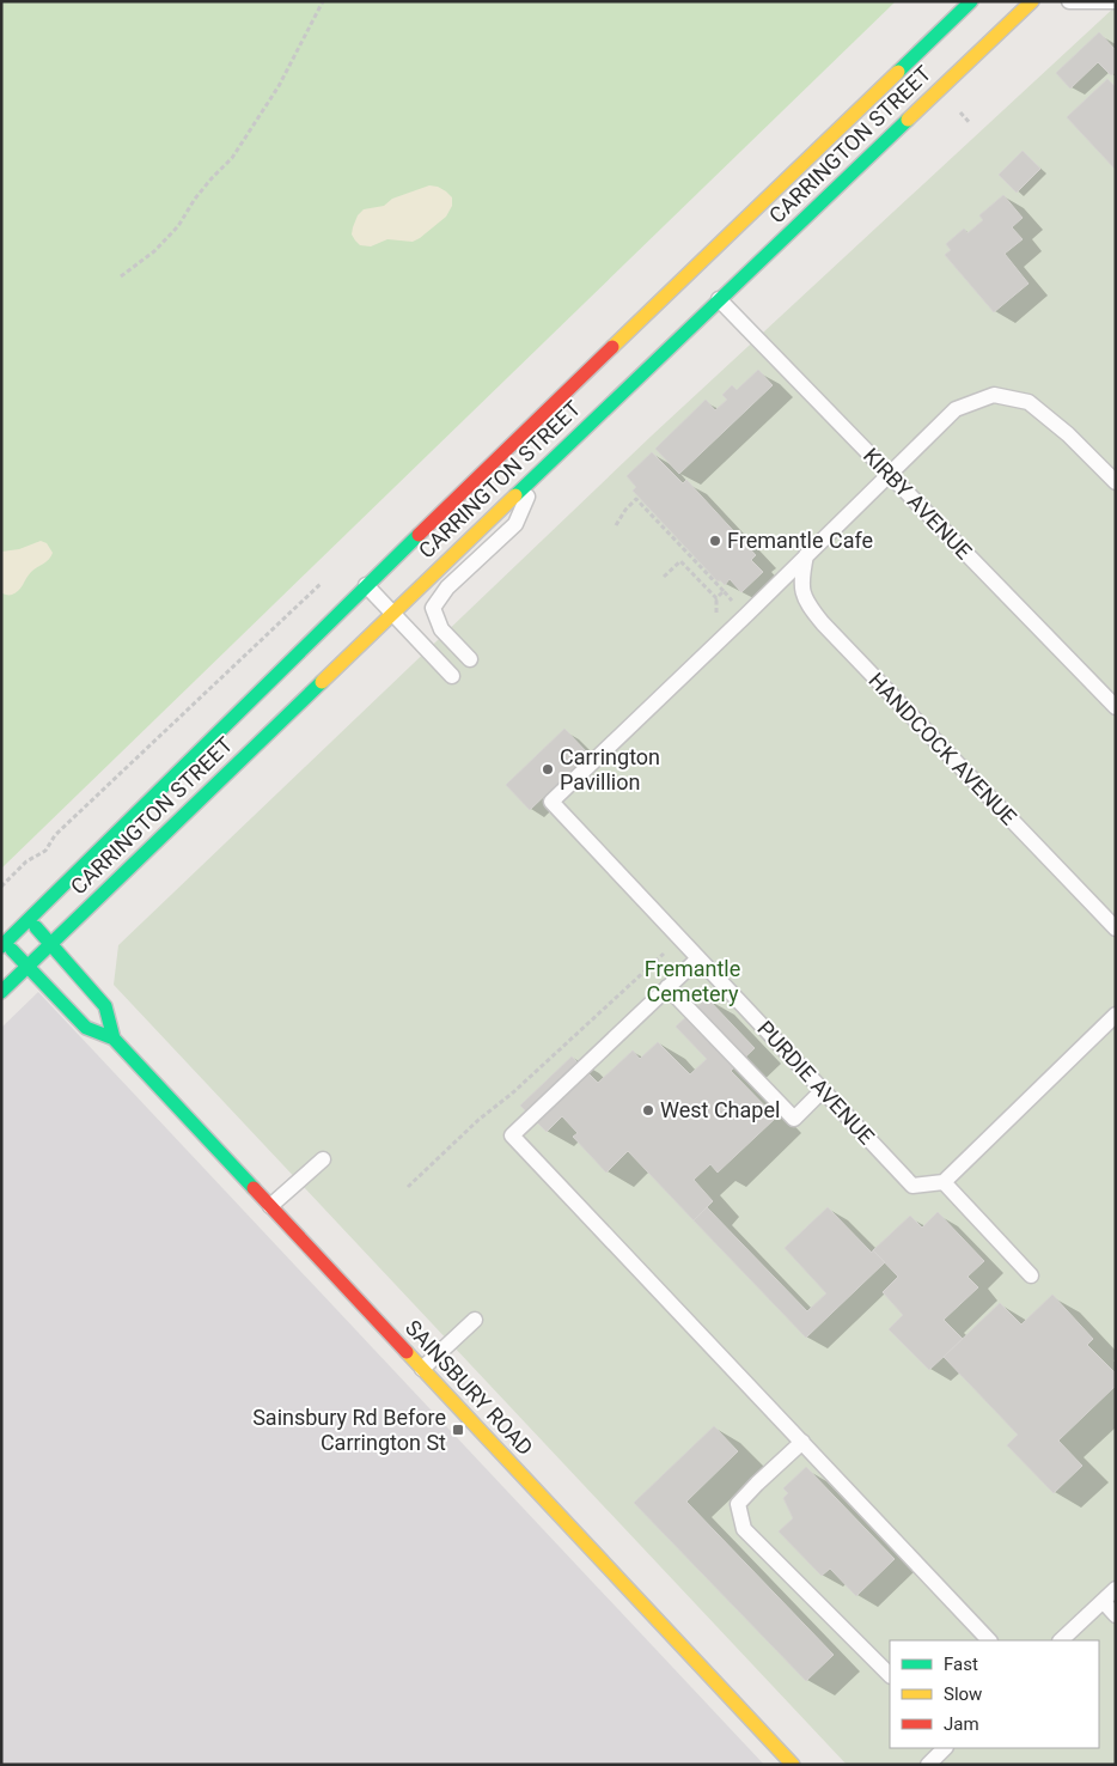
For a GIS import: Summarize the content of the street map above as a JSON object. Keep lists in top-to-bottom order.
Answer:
{
  "streets": {
    "main road": ["CARRINGTON STREET", "SAINSBURY ROAD"],
    "lane": ["KIRBY AVENUE", "HANDCOCK AVENUE", "PURDIE AVENUE"]
  },
  "crossings": [
    ["CARRINGTON STREET", "KIRBY AVENUE"],
    ["CARRINGTON STREET", "SAINSBURY ROAD"]
  ],
  "parks": ["Fremantle Cemetery"],
  "places": {
    "other": ["Fremantle Cafe", "Carrington Pavillion", "West Chapel"],
    "transit": ["Sainsbury Rd Before Carrington St"]
  },
  "legend": ["Fast", "Slow", "Jam"]
}
